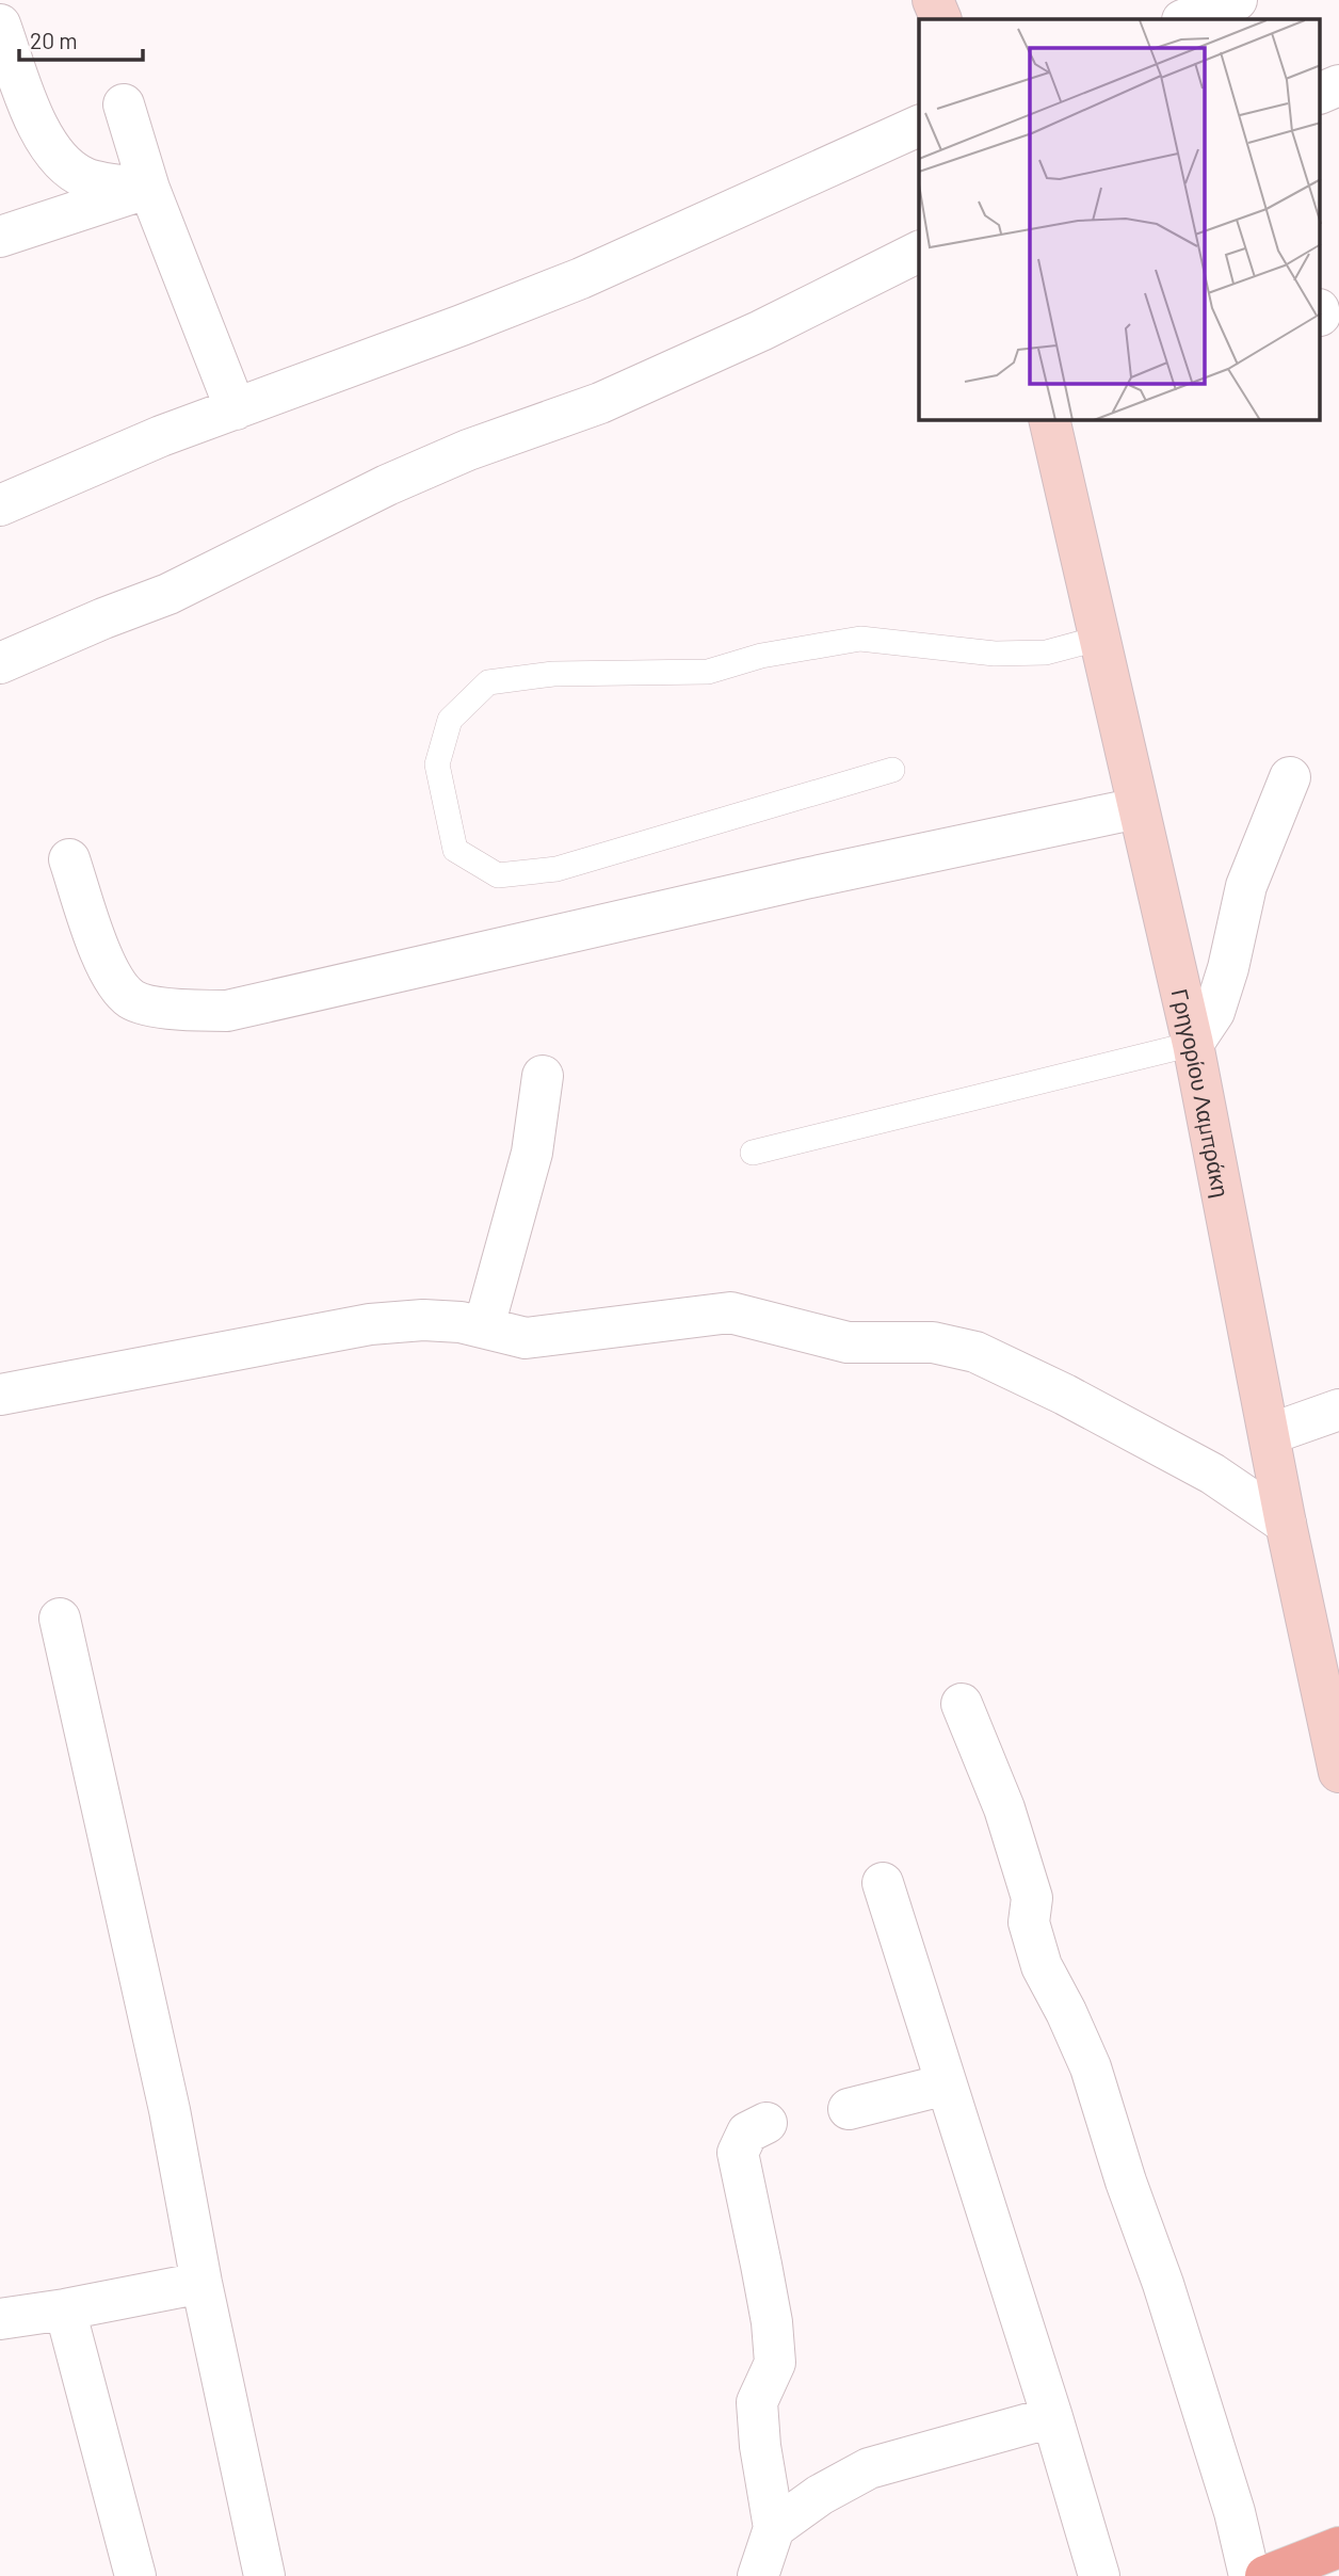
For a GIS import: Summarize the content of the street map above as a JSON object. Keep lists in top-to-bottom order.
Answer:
{
  "streets": {
    "street": ["Γρηγορίου Λαμπράκη"]
  },
  "scale_bar": "20 m"
}
